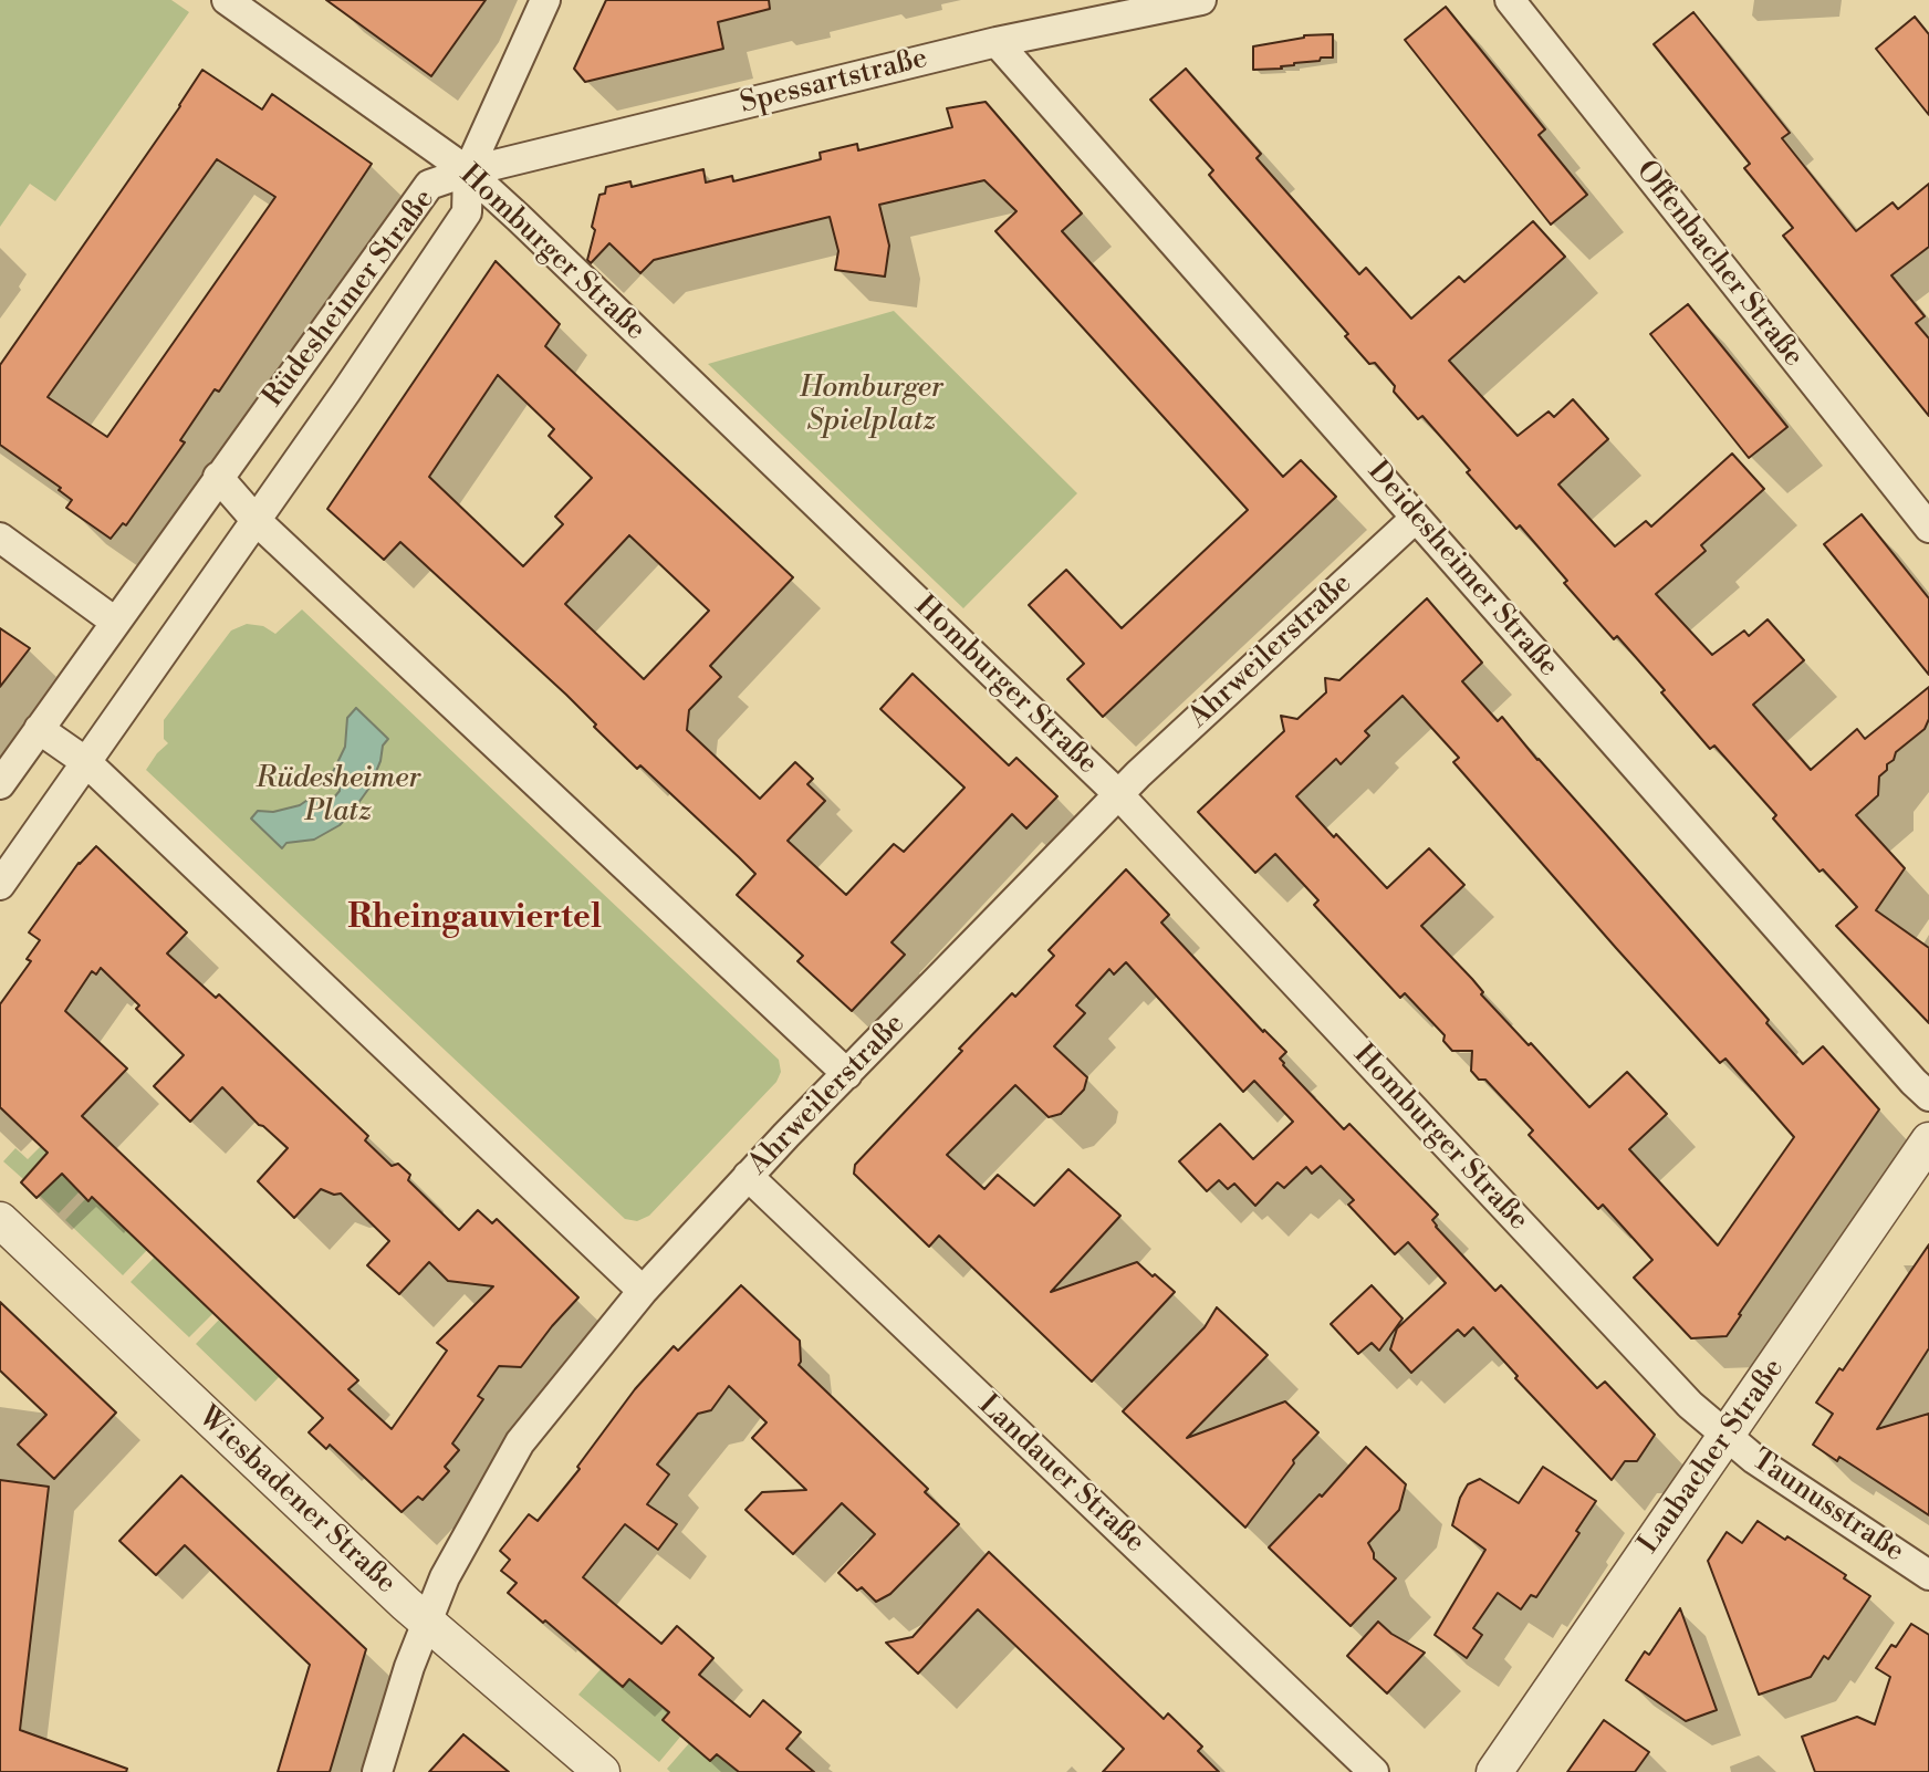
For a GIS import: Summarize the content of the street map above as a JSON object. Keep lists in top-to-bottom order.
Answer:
{
  "streets": {
    "street": [
      "Spessartstraße",
      "Homburger Straße",
      "Offenbacher Straße",
      "Rüdesheimer Straße",
      "Deidesheimer Straße",
      "Ahrweilerstraße",
      "Laubacher Straße",
      "Landauer Straße",
      "Wiesbadener Straße",
      "Taunusstraße"
    ]
  },
  "crossings": [
    ["Spessartstraße", "Homburger Straße"],
    ["Spessartstraße", "Rüdesheimer Straße"],
    ["Spessartstraße", "Deidesheimer Straße"],
    ["Homburger Straße", "Rüdesheimer Straße"],
    ["Homburger Straße", "Ahrweilerstraße"],
    ["Homburger Straße", "Laubacher Straße"],
    ["Homburger Straße", "Taunusstraße"],
    ["Deidesheimer Straße", "Ahrweilerstraße"],
    ["Ahrweilerstraße", "Landauer Straße"],
    ["Ahrweilerstraße", "Wiesbadener Straße"],
    ["Laubacher Straße", "Taunusstraße"]
  ],
  "districts": ["Rheingauviertel"],
  "parks": ["Homburger Spielplatz", "Rüdesheimer Platz"]
}
